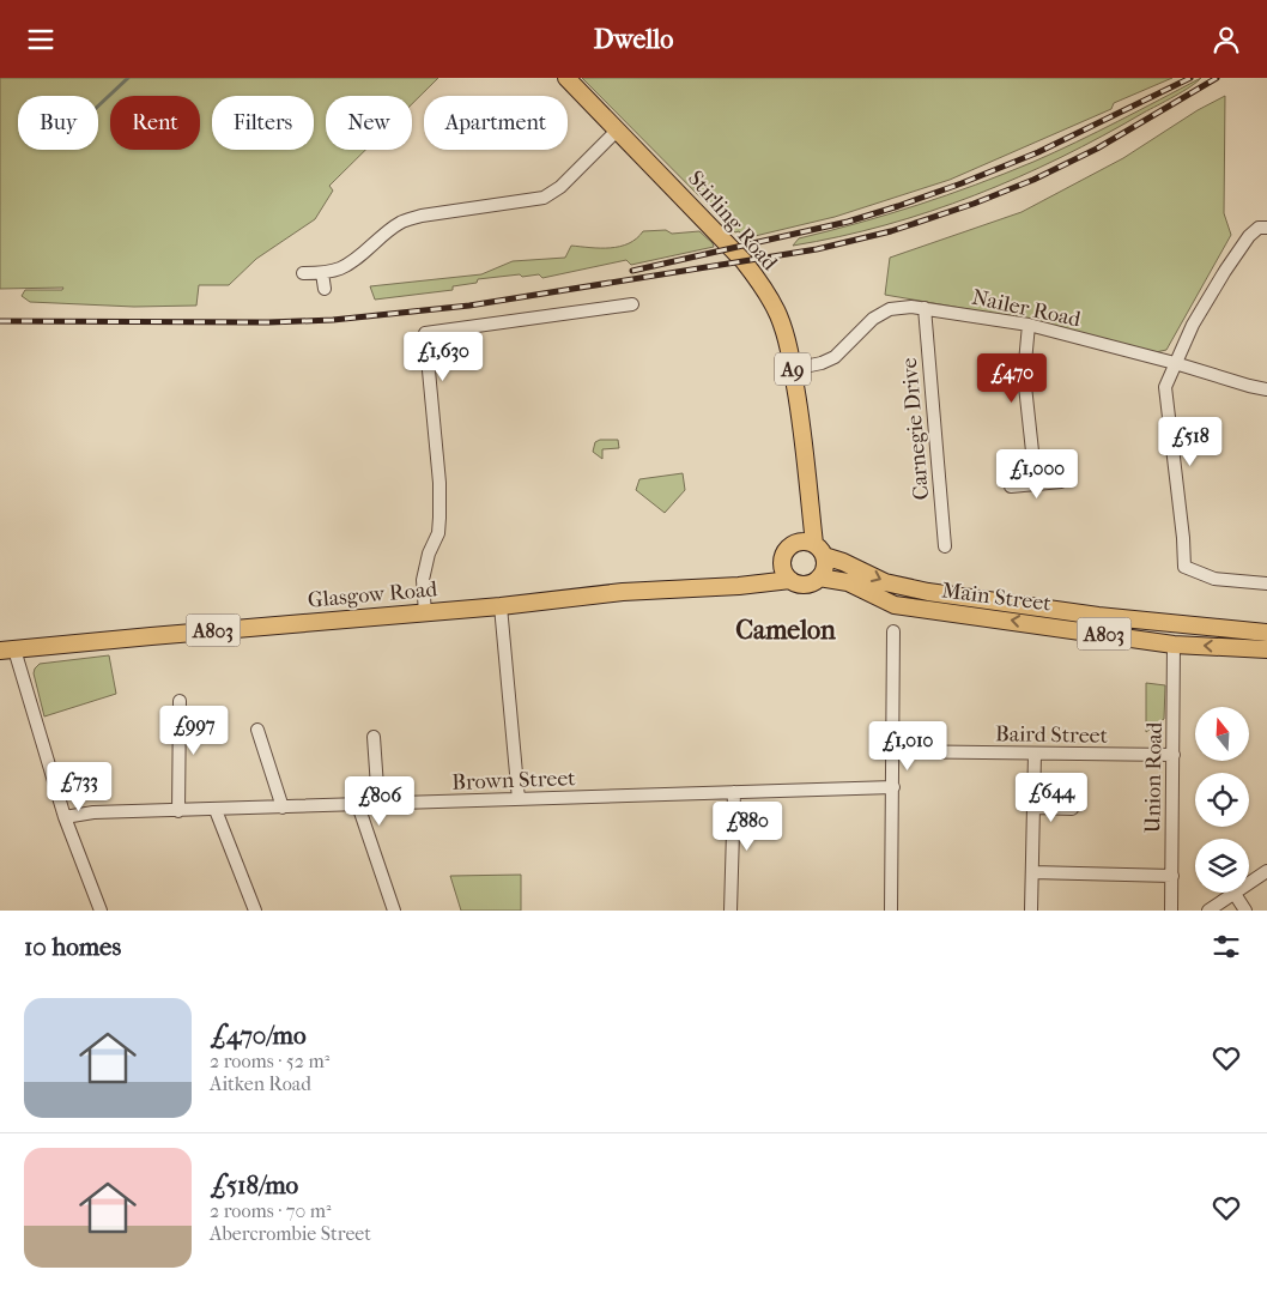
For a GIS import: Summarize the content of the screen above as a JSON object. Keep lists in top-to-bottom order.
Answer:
{
  "streets": {
    "main road": [
      "Stirling Road",
      "A9",
      "Glasgow Road",
      "Main Street",
      "A803"
    ],
    "street": [
      "Nailer Road",
      "Carnegie Drive",
      "Baird Street",
      "Union Road",
      "Brown Street"
    ]
  },
  "crossings": [
    ["Stirling Road", "Nailer Road"],
    ["Stirling Road", "Glasgow Road"],
    ["Stirling Road", "Main Street"],
    ["Nailer Road", "Carnegie Drive"],
    ["Glasgow Road", "Main Street"],
    ["Main Street", "Union Road"],
    ["Baird Street", "Union Road"]
  ],
  "districts": ["Camelon"],
  "north": "top",
  "page": {
    "header": "Dwello",
    "chip": [
      "Buy",
      "Rent",
      "Filters",
      "New",
      "Apartment"
    ],
    "price": [
      "£1,630",
      "£470",
      "£518",
      "£1,000",
      "£997",
      "£1,010",
      "£733",
      "£644",
      "£806",
      "£880"
    ],
    "heading": "10 homes",
    "list": [
      {
        "name": "£470/mo",
        "note": "2 rooms · 52 m² · Aitken Road"
      },
      {
        "name": "£518/mo",
        "note": "2 rooms · 70 m² · Abercrombie Street"
      }
    ]
  }
}
